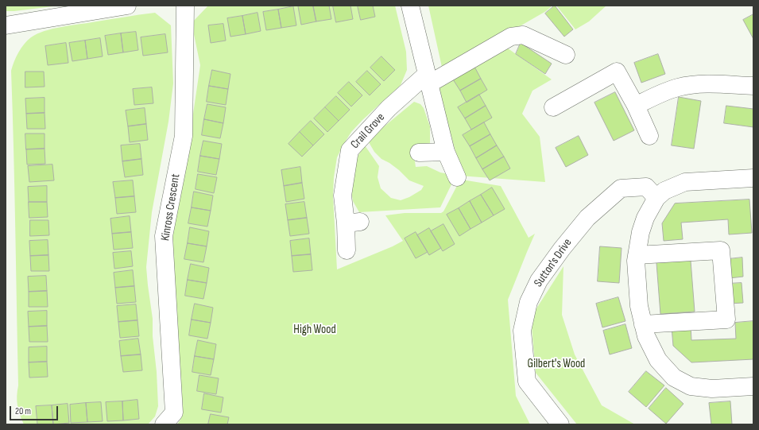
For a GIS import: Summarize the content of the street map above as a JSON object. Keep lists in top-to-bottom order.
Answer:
{
  "streets": {
    "street": ["Crail Grove", "Kinross Crescent", "Sutton's Drive"]
  },
  "parks": ["High Wood", "Gilbert's Wood"],
  "scale_bar": "20 m"
}
